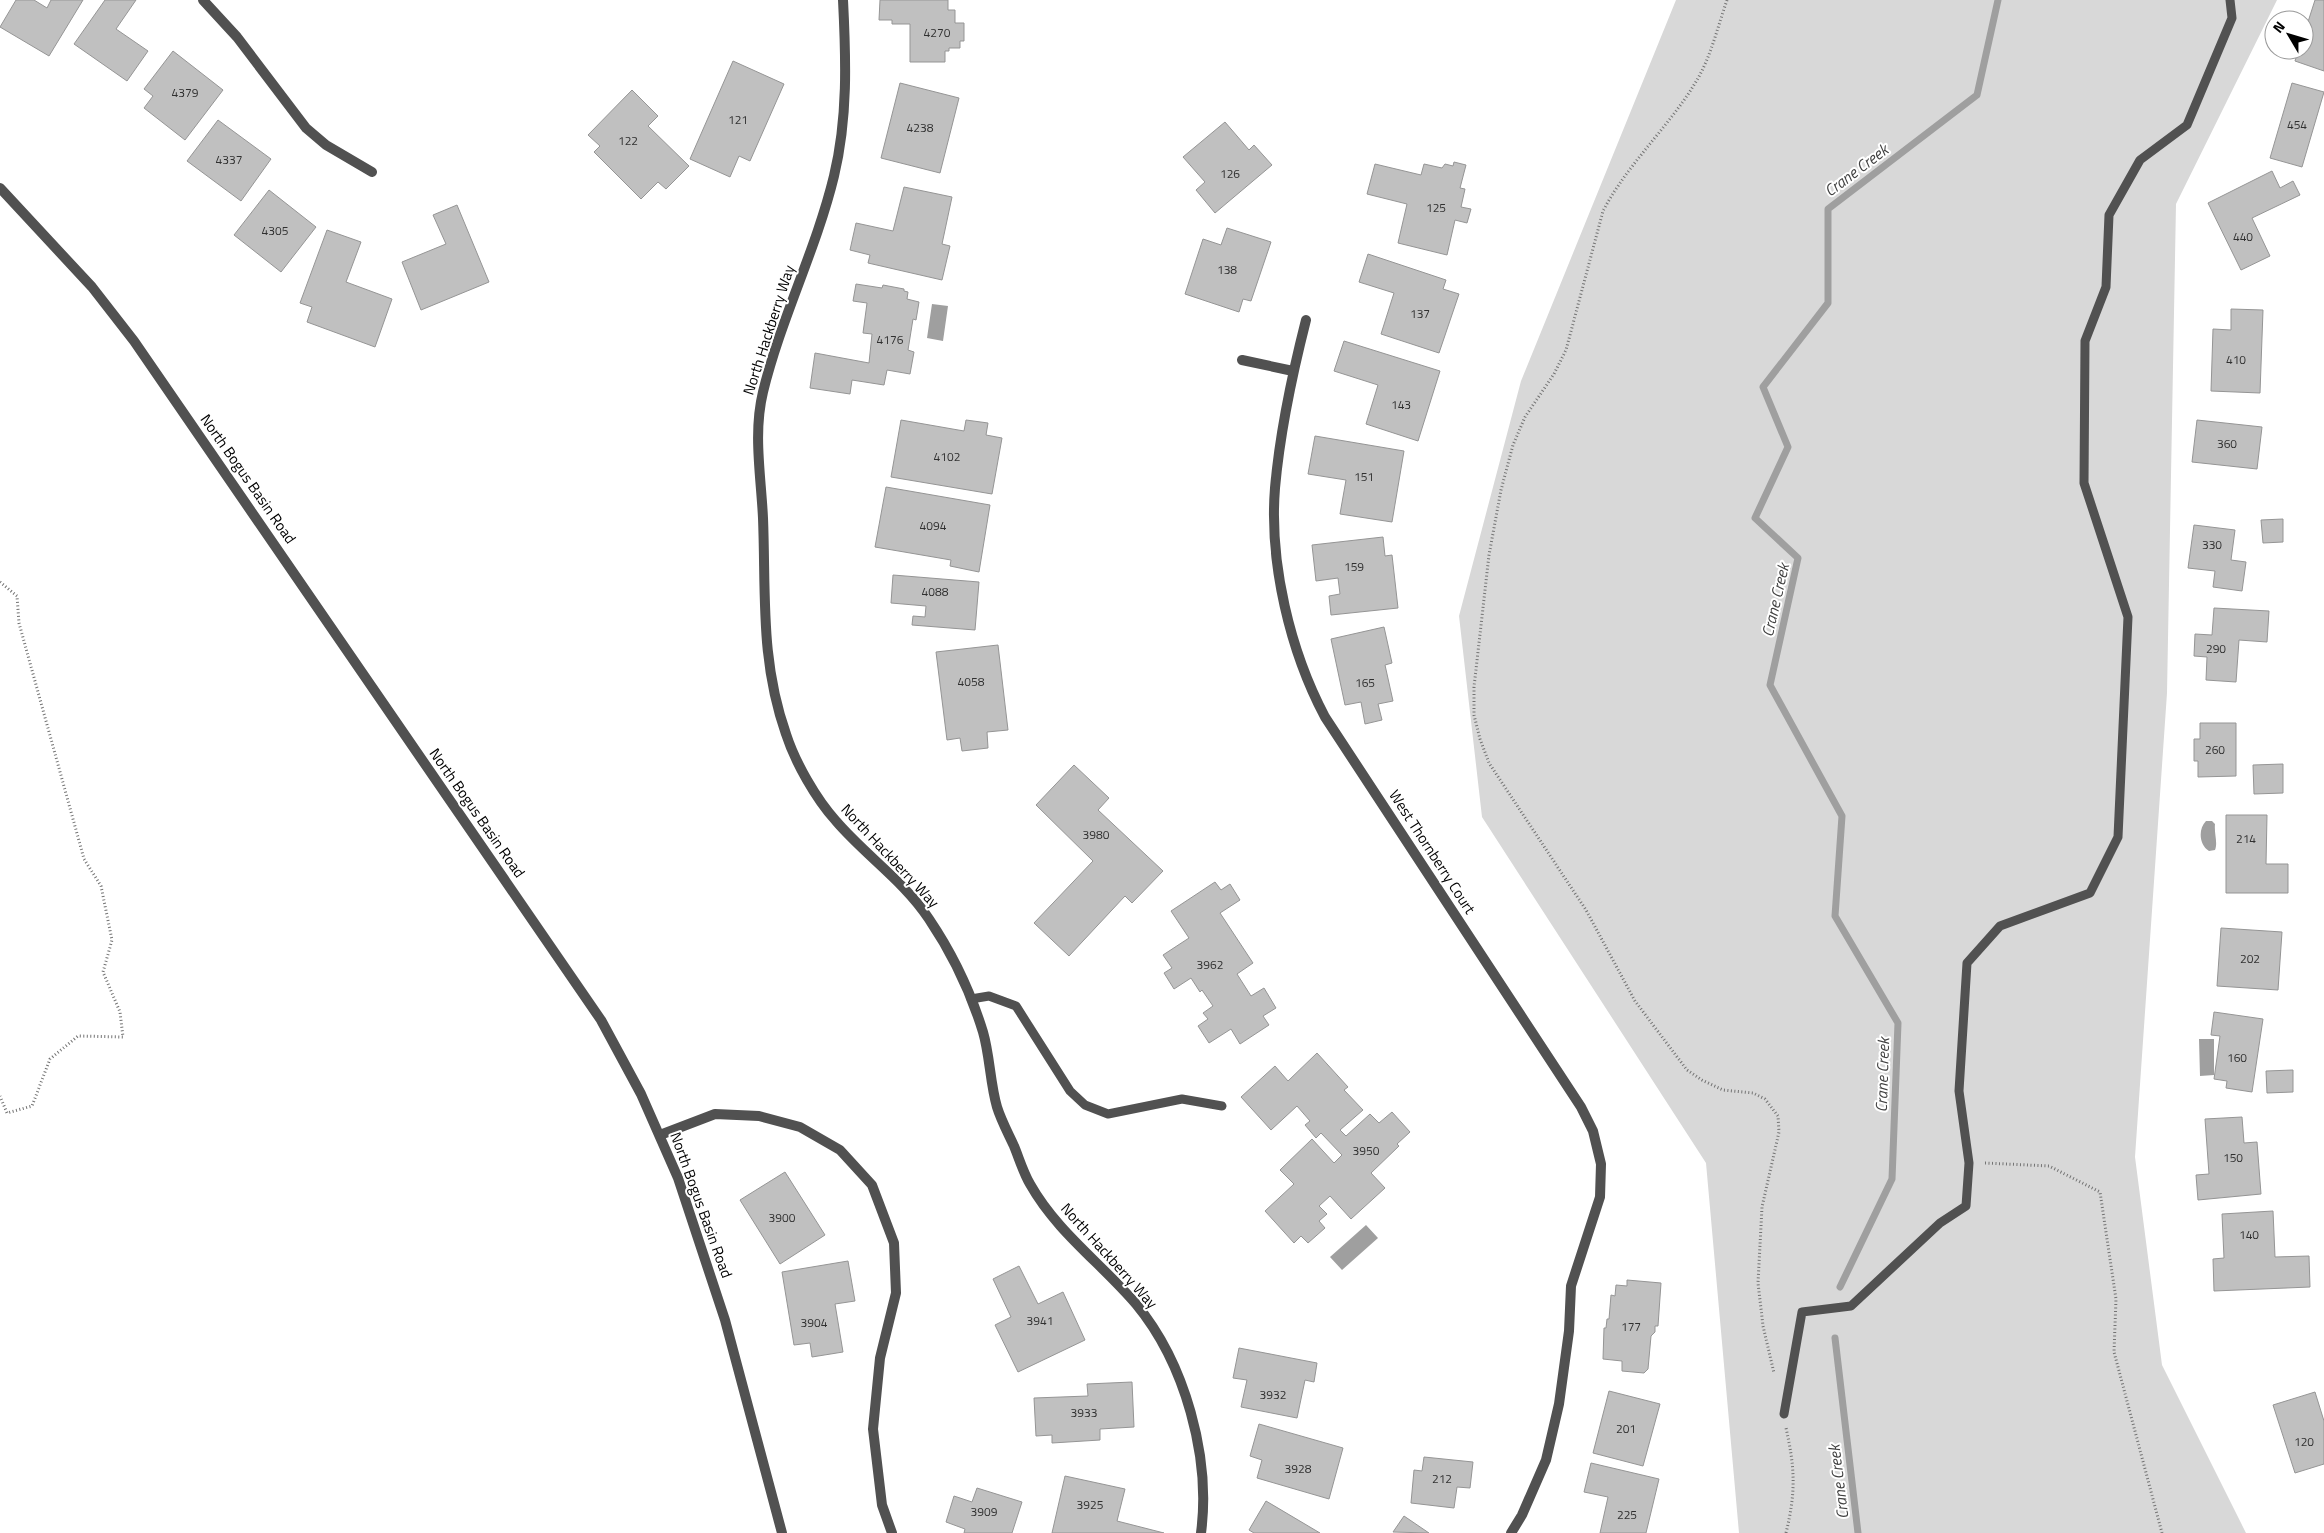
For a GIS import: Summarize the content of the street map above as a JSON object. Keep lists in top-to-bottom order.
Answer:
{
  "streets": {
    "street": ["North Hackberry Way", "North Bogus Basin Road", "West Thornberry Court"]
  },
  "water": ["Crane Creek"],
  "house_numbers": [
    "4270",
    "4379",
    "121",
    "454",
    "4238",
    "122",
    "4337",
    "126",
    "125",
    "4305",
    "440",
    "138",
    "137",
    "4176",
    "410",
    "143",
    "360",
    "4102",
    "151",
    "4094",
    "330",
    "159",
    "4088",
    "290",
    "4058",
    "165",
    "260",
    "3980",
    "214",
    "202",
    "3962",
    "160",
    "3950",
    "150",
    "3900",
    "140",
    "3941",
    "3904",
    "177",
    "3932",
    "3933",
    "201",
    "120",
    "3928",
    "212",
    "3925",
    "3909",
    "225"
  ],
  "north": "top left"
}
